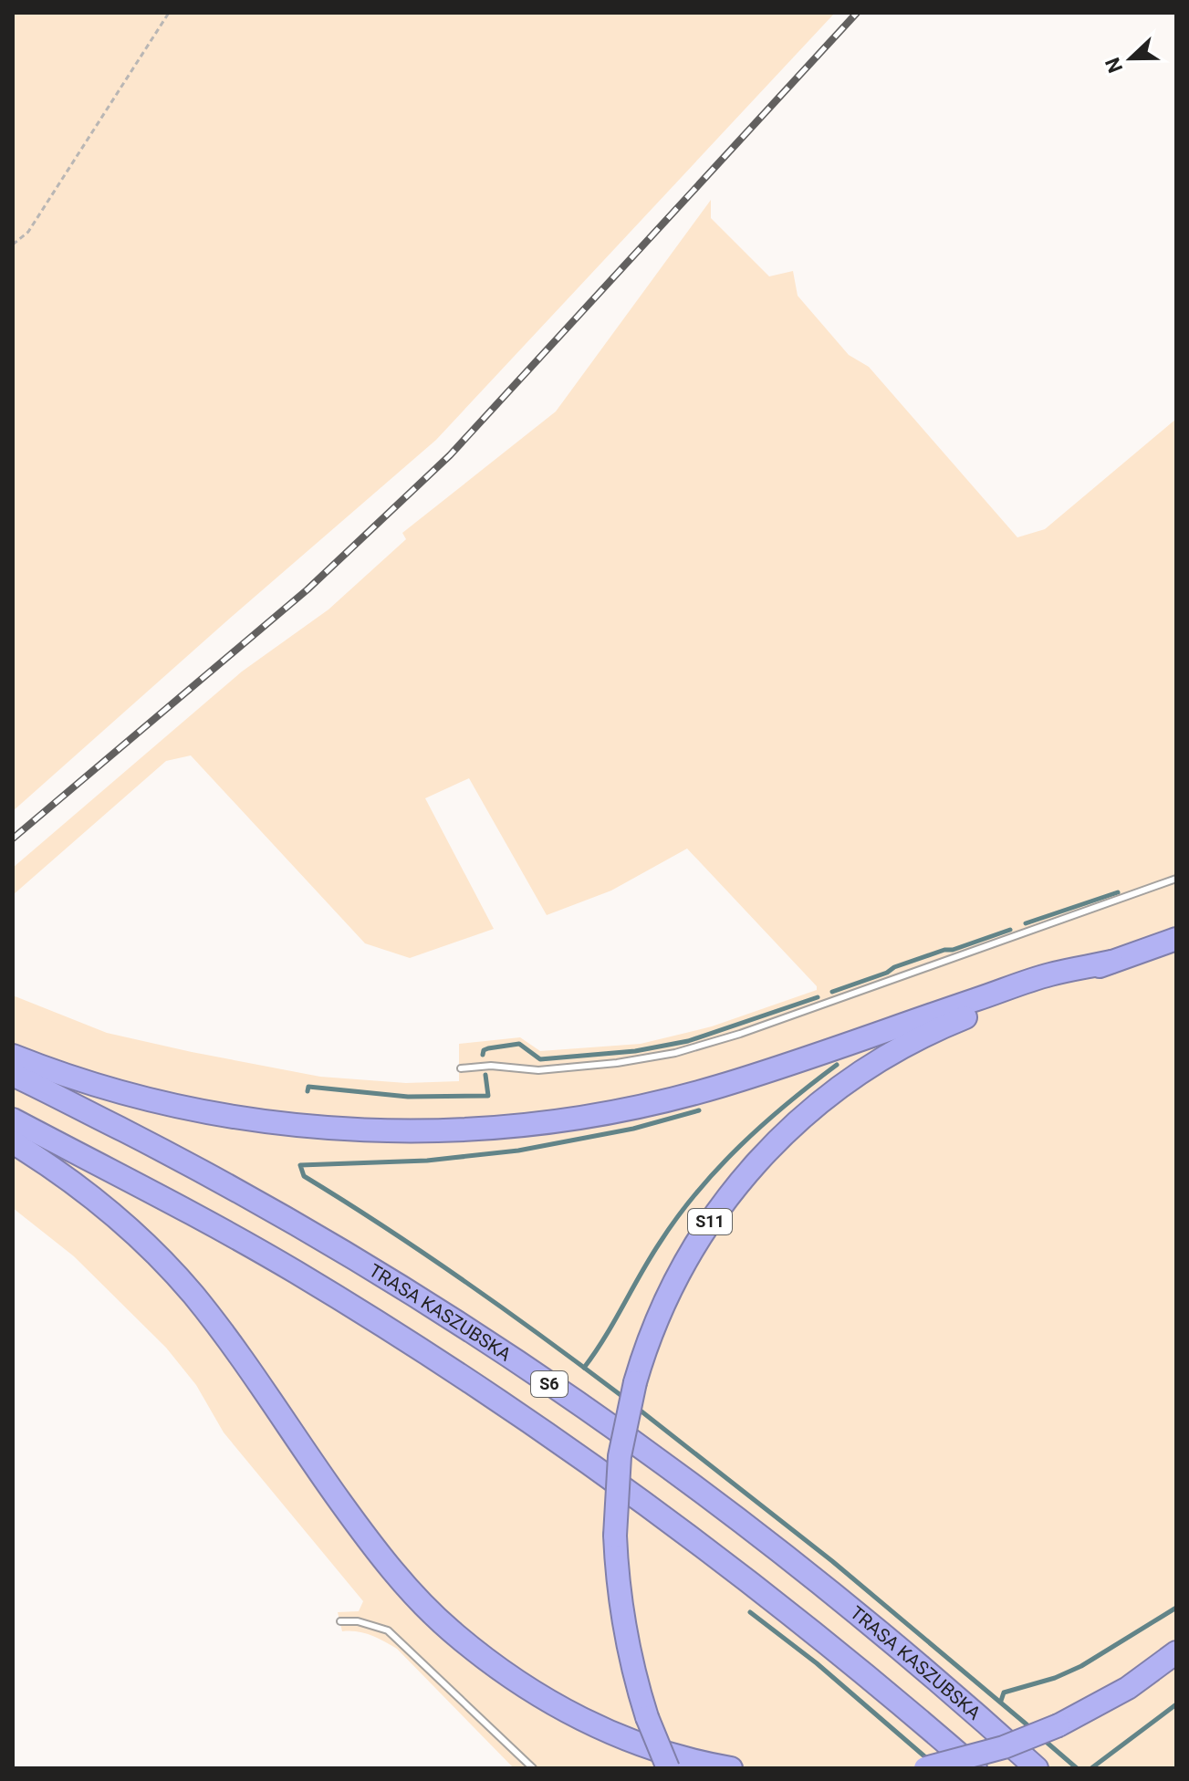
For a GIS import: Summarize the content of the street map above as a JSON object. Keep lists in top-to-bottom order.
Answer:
{
  "streets": {
    "highway": ["S11", "TRASA KASZUBSKA", "S6"]
  },
  "north": "left"
}
